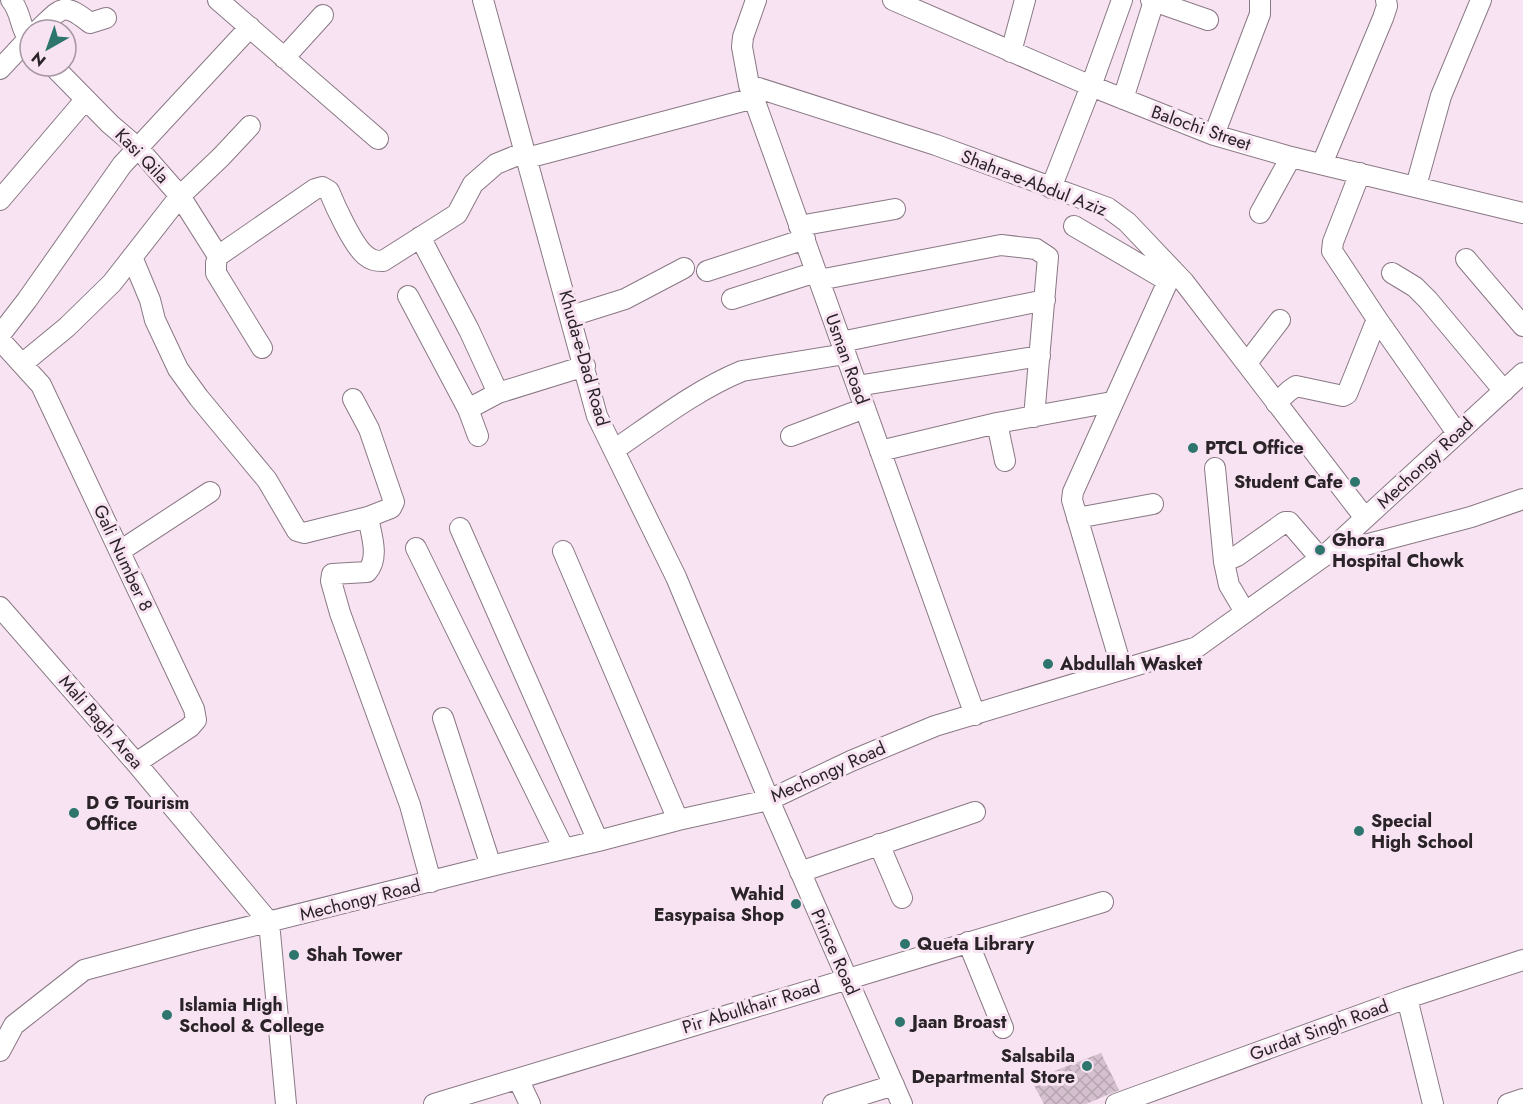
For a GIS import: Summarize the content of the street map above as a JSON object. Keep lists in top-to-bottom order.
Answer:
{
  "streets": {
    "street": [
      "Balochi Street",
      "Kasi Qila",
      "Shahra-e-Abdul Aziz",
      "Khuda-e-Dad Road",
      "Usman Road",
      "Mechongy Road",
      "Gali Number 8",
      "Mali Bagh Area",
      "Prince Road",
      "Pir Abulkhair Road",
      "Gurdat Singh Road"
    ]
  },
  "crossings": [
    ["Shahra-e-Abdul Aziz", "Usman Road"],
    ["Shahra-e-Abdul Aziz", "Mechongy Road"],
    ["Khuda-e-Dad Road", "Mechongy Road"],
    ["Khuda-e-Dad Road", "Prince Road"],
    ["Usman Road", "Mechongy Road"],
    ["Mechongy Road", "Mali Bagh Area"],
    ["Mechongy Road", "Prince Road"],
    ["Gali Number 8", "Mali Bagh Area"],
    ["Prince Road", "Pir Abulkhair Road"]
  ],
  "places": [
    "PTCL Office",
    "Student Cafe",
    "Ghora Hospital Chowk",
    "Abdullah Wasket",
    "D G Tourism Office",
    "Special High School",
    "Wahid Easypaisa Shop",
    "Queta Library",
    "Shah Tower",
    "Islamia High School & College",
    "Jaan Broast",
    "Salsabila Departmental Store"
  ],
  "north": "bottom left"
}
